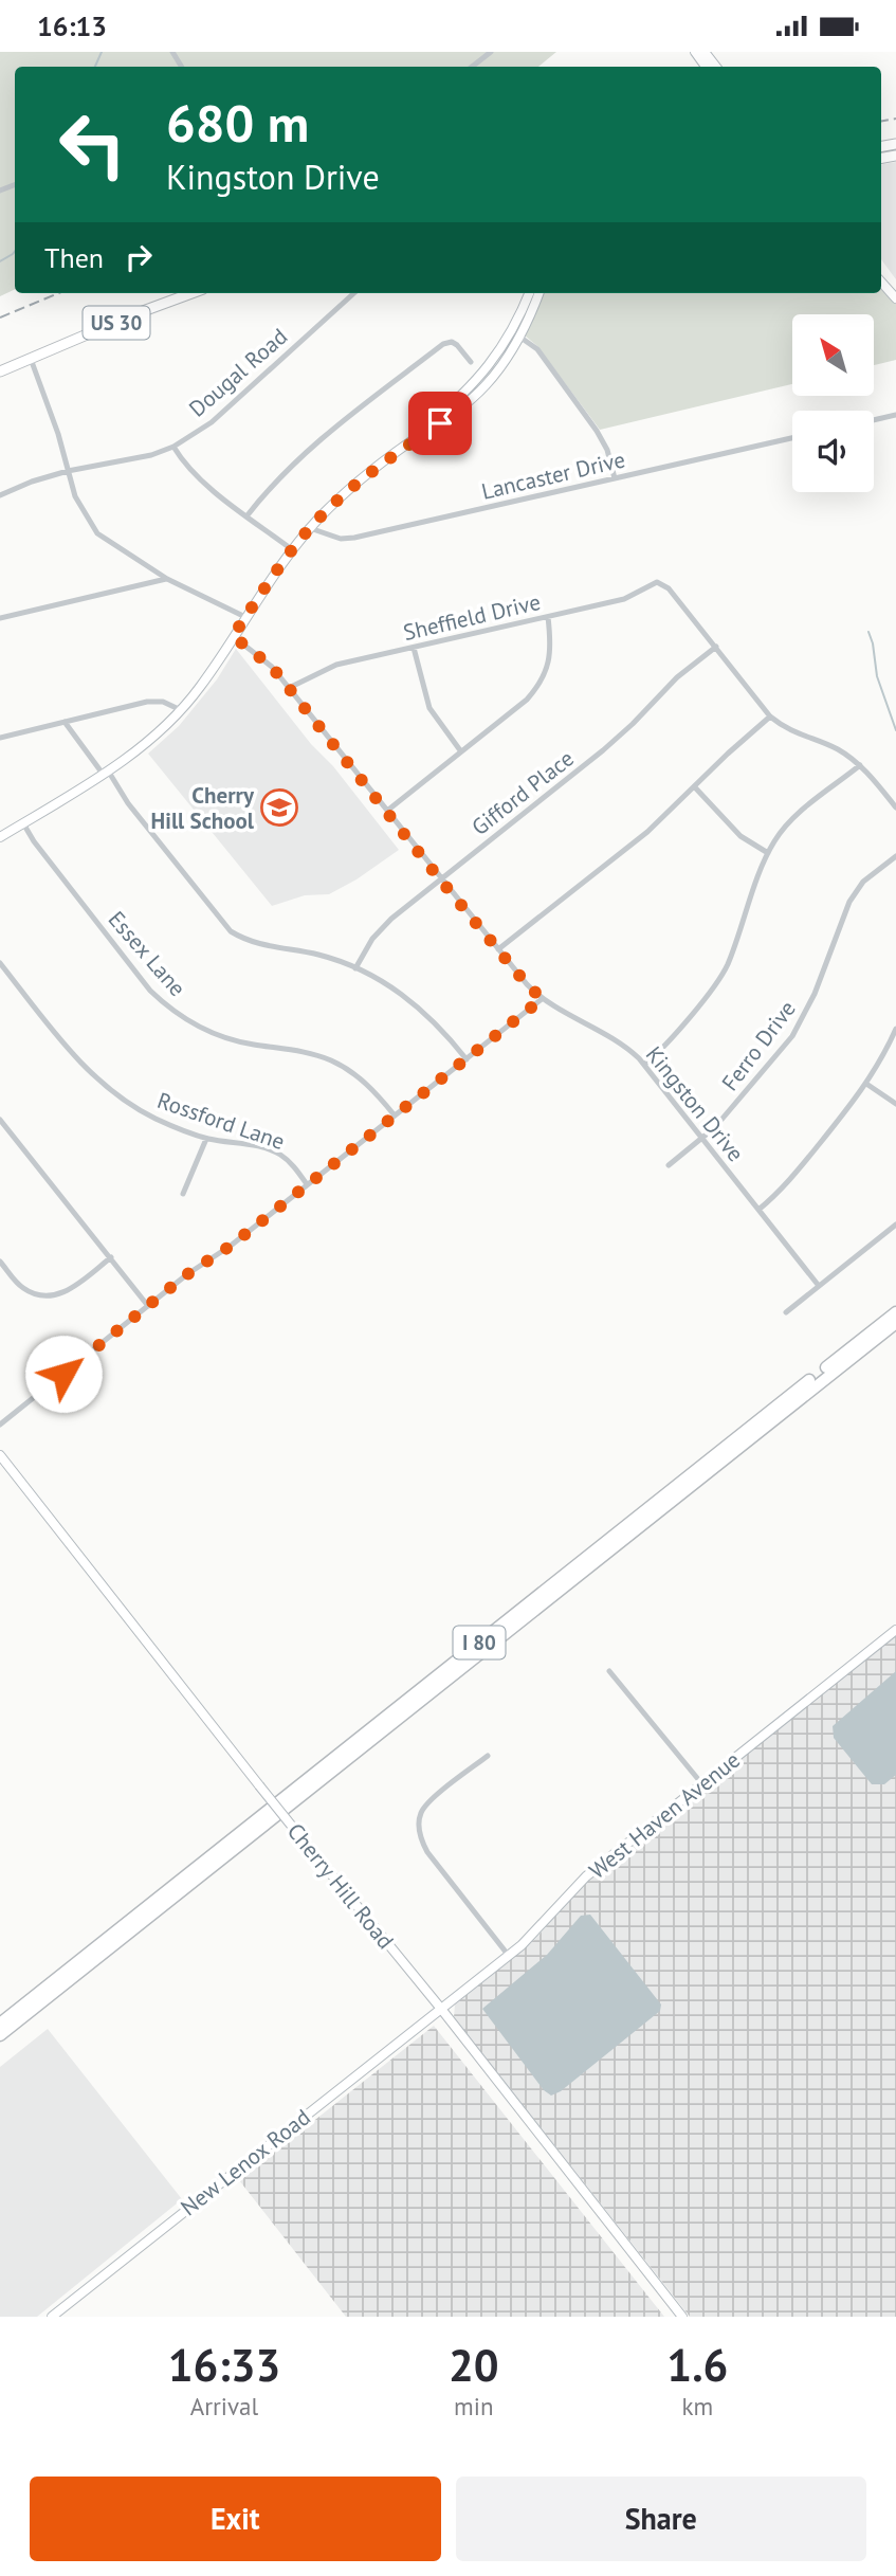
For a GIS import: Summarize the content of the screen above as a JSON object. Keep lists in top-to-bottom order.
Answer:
{
  "streets": {
    "highway": ["I 80"],
    "main road": ["US 30"],
    "street": [
      "Dougal Road",
      "Lancaster Drive",
      "Sheffield Drive",
      "Gifford Place",
      "Essex Lane",
      "Ferro Drive",
      "Kingston Drive",
      "Rossford Lane",
      "West Haven Avenue",
      "Cherry Hill Road",
      "New Lenox Road"
    ]
  },
  "crossings": [
    ["Sheffield Drive", "Gifford Place"],
    ["Sheffield Drive", "Kingston Drive"],
    ["Gifford Place", "Kingston Drive"],
    ["Ferro Drive", "Kingston Drive"],
    ["West Haven Avenue", "Cherry Hill Road"],
    ["West Haven Avenue", "New Lenox Road"],
    ["Cherry Hill Road", "New Lenox Road"]
  ],
  "places": {
    "school or university": ["Cherry Hill School"]
  },
  "north": "top left",
  "page": {
    "status": "16:13",
    "turn": ["680 m", "Kingston Drive"],
    "then": "Then",
    "eta": [
      "16:33",
      "Arrival",
      "20",
      "min",
      "1.6",
      "km"
    ],
    "buttons": ["Exit", "Share"]
  }
}
